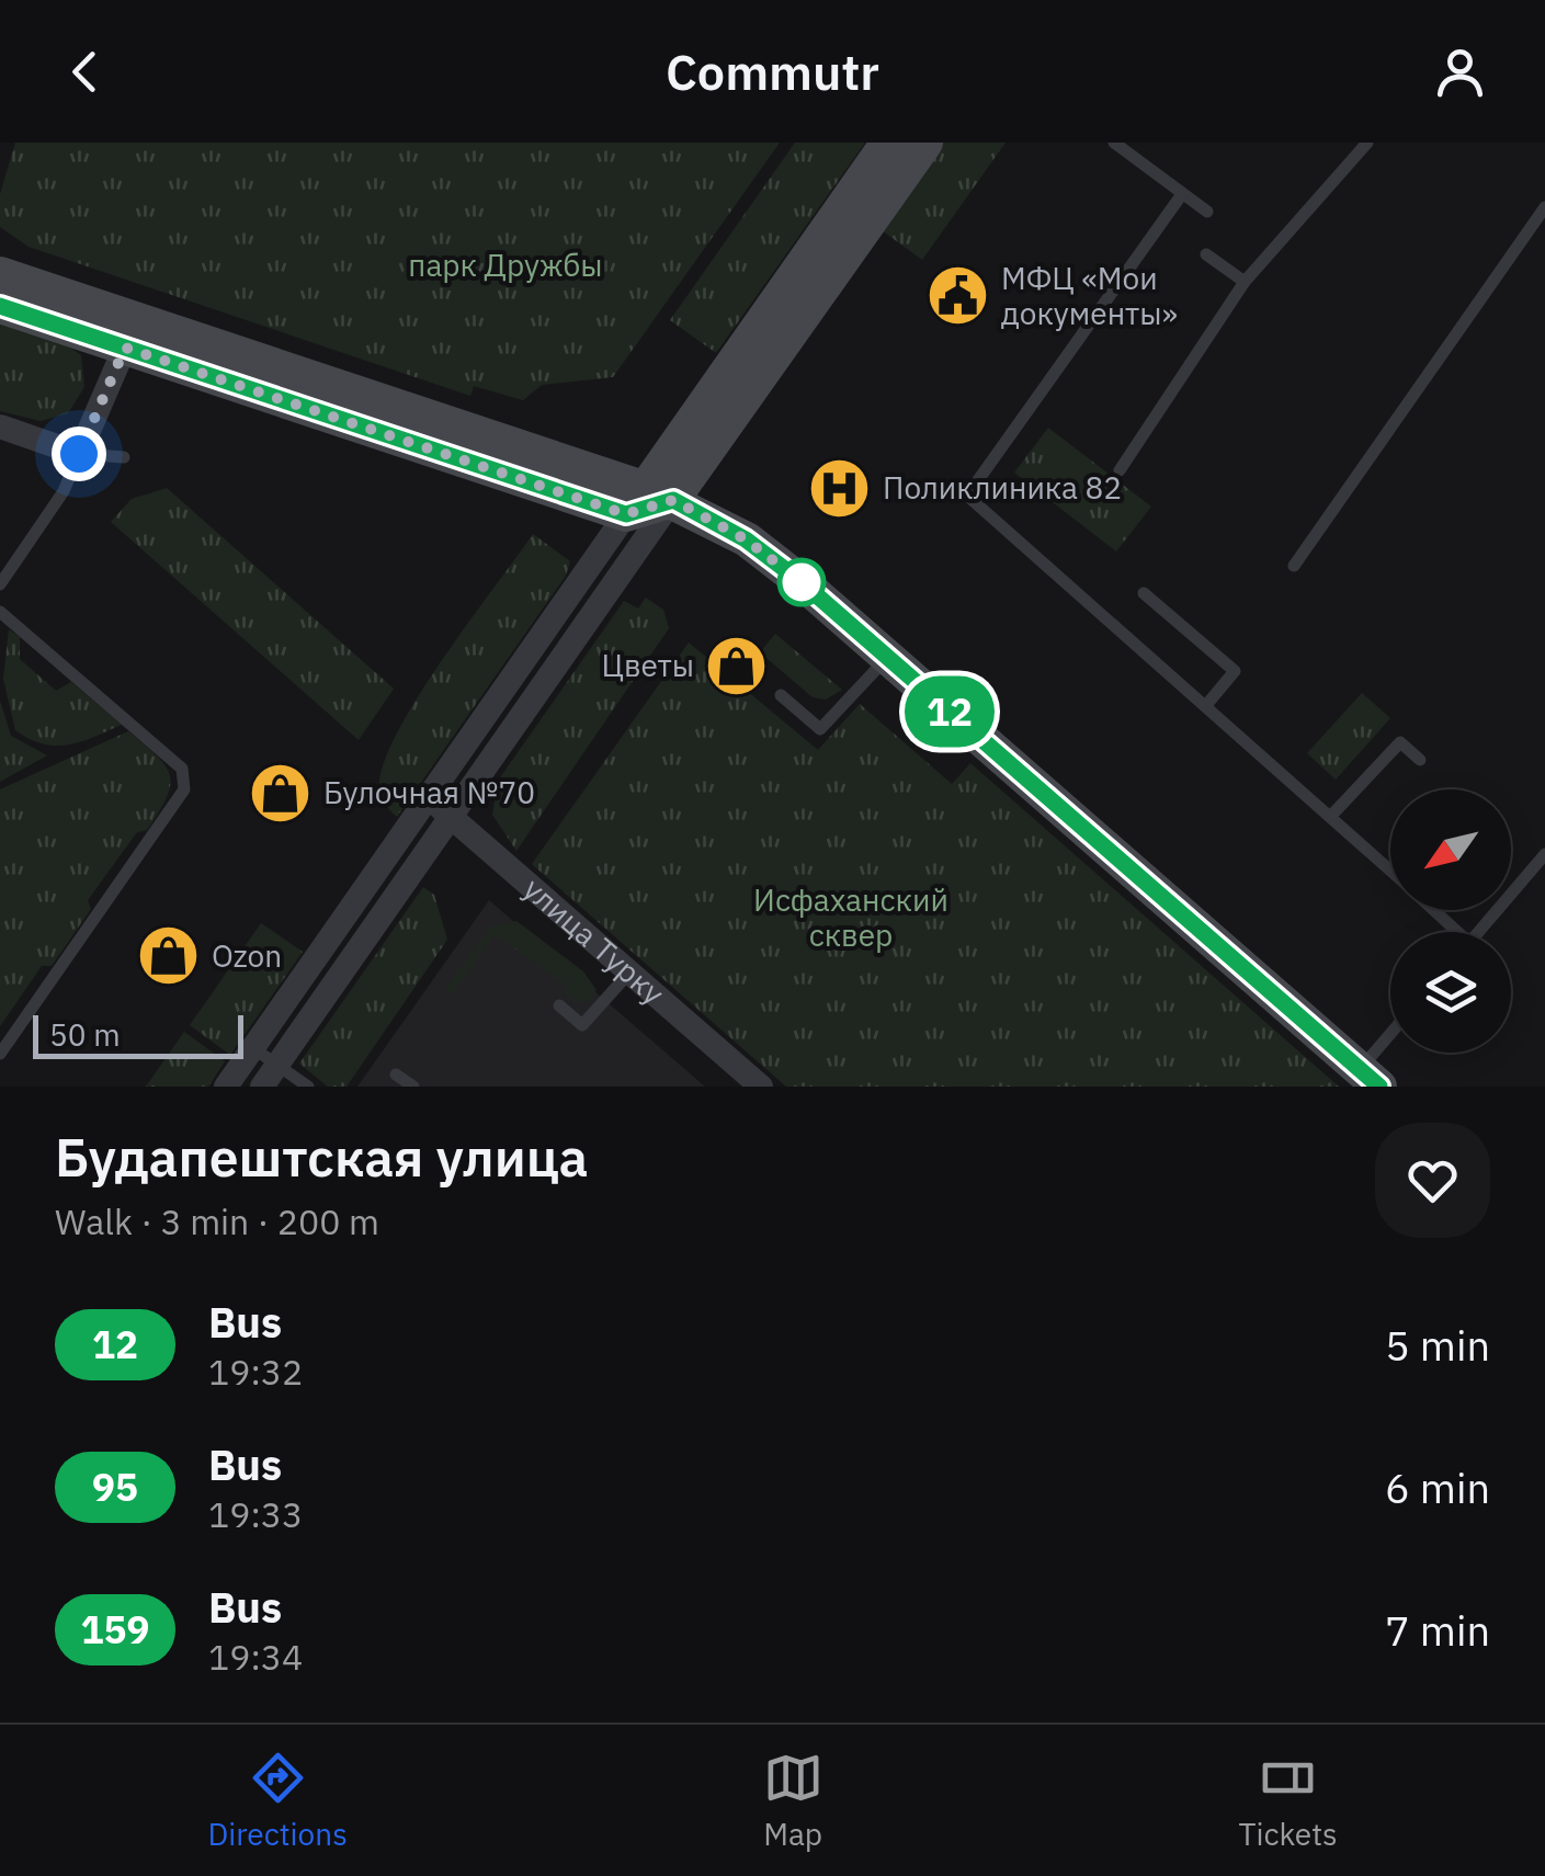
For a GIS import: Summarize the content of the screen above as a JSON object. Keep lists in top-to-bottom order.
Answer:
{
  "streets": {
    "street": ["улица Турку"]
  },
  "parks": ["парк Дружбы", "Исфаханский сквер"],
  "places": {
    "public building": ["МФЦ «Мои документы»"],
    "hospital": ["Поликлиника 82"],
    "shop": ["Цветы", "Булочная №70", "Ozon"]
  },
  "lines": ["bus line 12"],
  "scale_bar": "50 m",
  "north": "bottom left",
  "page": {
    "header": "Commutr",
    "on_map": "12",
    "scale": "50 m",
    "heading": ["Будапештская улица", "Walk · 3 min · 200 m"],
    "list": [
      {
        "mark": "12",
        "name": "Bus",
        "note": "19:32",
        "value": "5 min"
      },
      {
        "mark": "95",
        "name": "Bus",
        "note": "19:33",
        "value": "6 min"
      },
      {
        "mark": "159",
        "name": "Bus",
        "note": "19:34",
        "value": "7 min"
      }
    ],
    "tabs": ["Directions", "Map", "Tickets"]
  }
}
